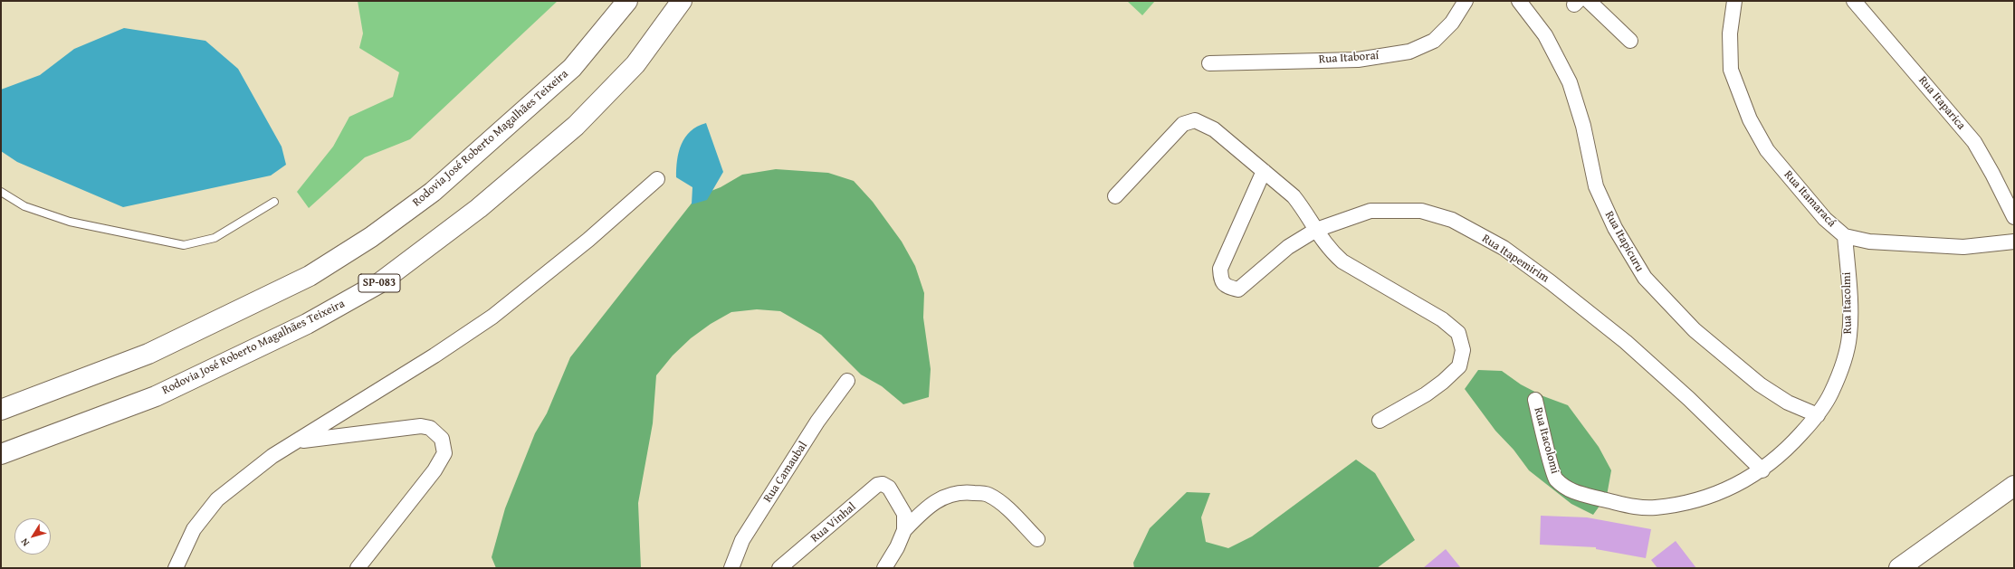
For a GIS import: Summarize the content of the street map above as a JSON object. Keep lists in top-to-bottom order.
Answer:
{
  "streets": {
    "main road": ["Rodovia José Roberto Magalhães Teixeira", "SP-083"],
    "street": [
      "Rua Itaboraí",
      "Rua Itaparica",
      "Rua Itamaracá",
      "Rua Itapicuru",
      "Rua Itapemirim",
      "Rua Itacolmi",
      "Rua Itacolomi",
      "Rua Camaubal",
      "Rua Vinhal"
    ]
  },
  "crossings": [
    ["Rua Itamaracá", "Rua Itacolmi"],
    ["Rua Itapicuru", "Rua Itacolmi"],
    ["Rua Itapemirim", "Rua Itacolmi"],
    ["Rua Itapemirim", "Rua Itacolomi"],
    ["Rua Itacolmi", "Rua Itacolomi"]
  ],
  "north": "bottom left"
}
